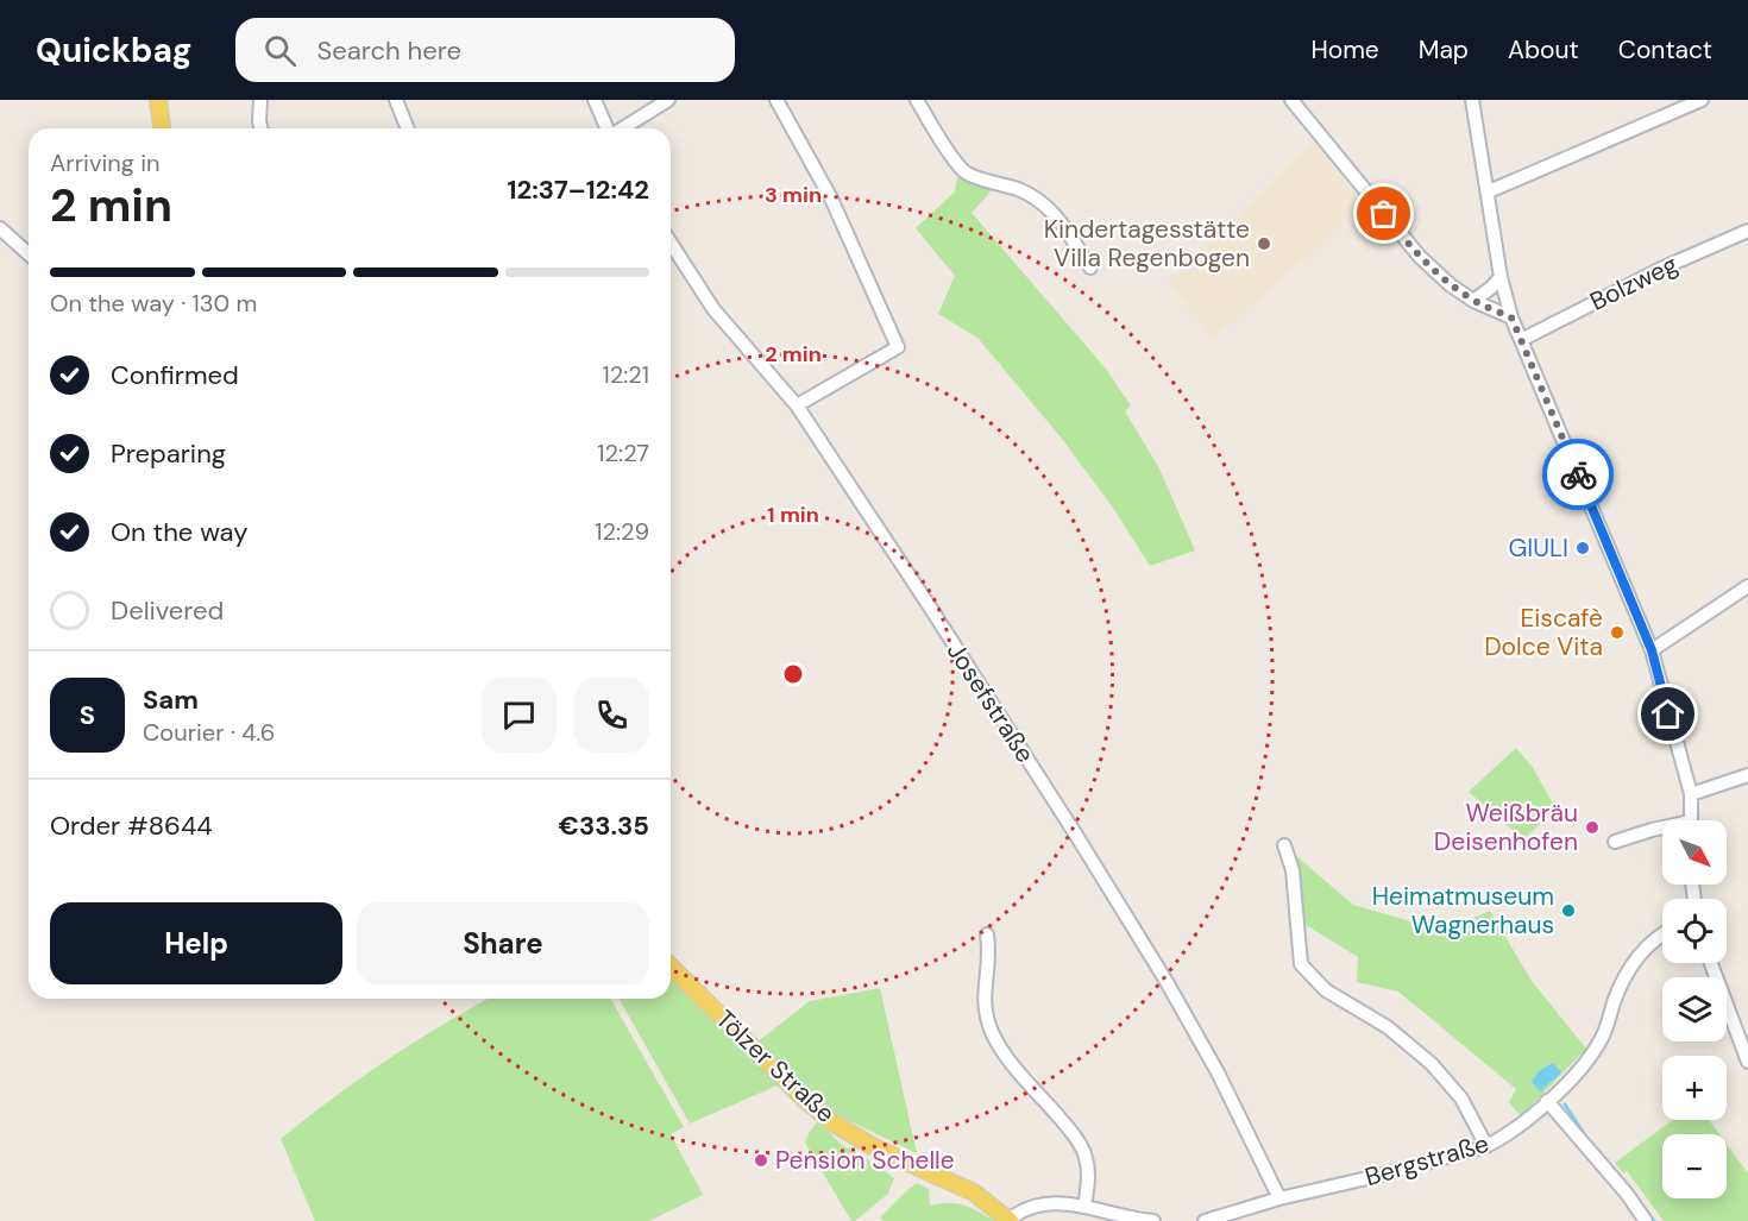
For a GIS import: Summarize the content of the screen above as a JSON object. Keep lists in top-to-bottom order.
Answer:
{
  "streets": {
    "main road": ["Tölzer Straße"],
    "street": ["Bolzweg", "Josefstraße", "Bergstraße"]
  },
  "crossings": [
    ["Josefstraße", "Bergstraße"]
  ],
  "places": [
    "Kindertagesstätte Villa Regenbogen",
    "GIULI",
    "Eiscafè Dolce Vita",
    "Weißbräu Deisenhofen",
    "Heimatmuseum Wagnerhaus",
    "Pension Schelle"
  ],
  "north": "bottom right",
  "page": {
    "header": "Quickbag",
    "search": "Search here",
    "nav": [
      "Home",
      "Map",
      "About",
      "Contact"
    ],
    "heading": ["2 min", "Arriving in", "12:37–12:42"],
    "panel": [
      "Sam",
      "Courier · 4.6",
      "Order #8644",
      "€33.35"
    ],
    "bar": "On the way · 130 m",
    "list": [
      ["Confirmed", "12:21"],
      ["Preparing", "12:27"],
      ["On the way", "12:29"],
      "Delivered"
    ],
    "round": "S",
    "map_buttons": ["+", "−"],
    "buttons": ["Help", "Share"]
  },
  "rings": ["3 min", "2 min", "1 min"]
}
